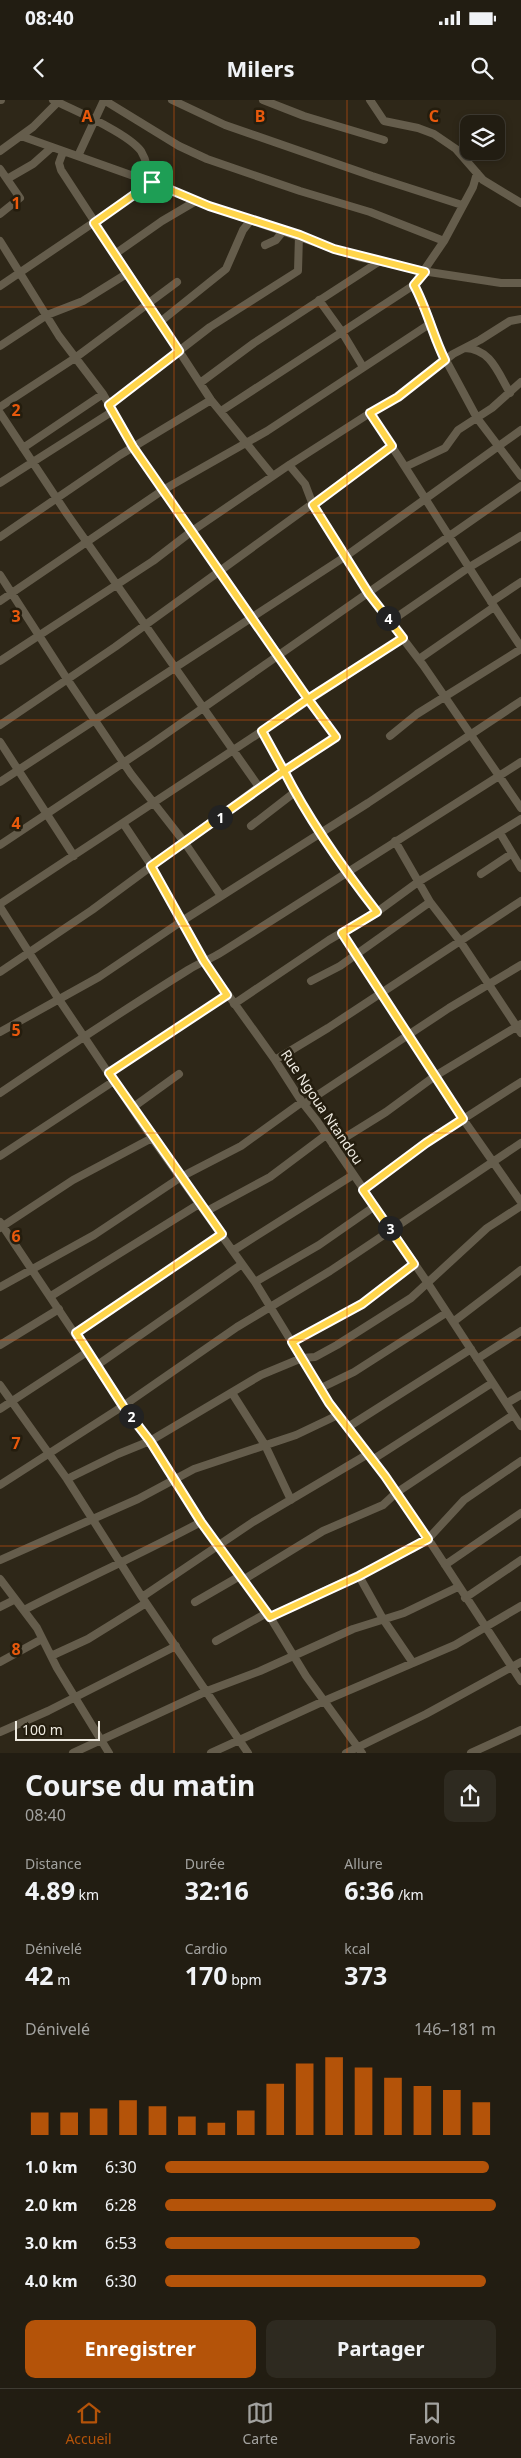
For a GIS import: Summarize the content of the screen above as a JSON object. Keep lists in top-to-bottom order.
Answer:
{
  "streets": {
    "street": ["Rue Ngoua Ntandou"]
  },
  "scale_bar": "100 m",
  "page": {
    "status": "08:40",
    "header": "Milers",
    "pins": [
      "4",
      "1",
      "3",
      "2"
    ],
    "scale": "100 m",
    "heading": ["Course du matin", "08:40"],
    "stats": [
      ["Distance", "4.89 km"],
      ["Durée", "32:16"],
      ["Allure", "6:36 /km"],
      ["Dénivelé", "42 m"],
      ["Cardio", "170 bpm"],
      ["kcal", "373"]
    ],
    "chart": ["Dénivelé", "146–181 m"],
    "list": [
      {
        "name": "1.0 km",
        "note": "6:30"
      },
      {
        "name": "2.0 km",
        "note": "6:28"
      },
      {
        "name": "3.0 km",
        "note": "6:53"
      },
      {
        "name": "4.0 km",
        "note": "6:30"
      }
    ],
    "buttons": ["Enregistrer", "Partager"],
    "tabs": ["Accueil", "Carte", "Favoris"]
  },
  "grid": {
    "columns": ["A", "B", "C"],
    "rows": [
      "1",
      "2",
      "3",
      "4",
      "5",
      "6",
      "7",
      "8"
    ]
  }
}
